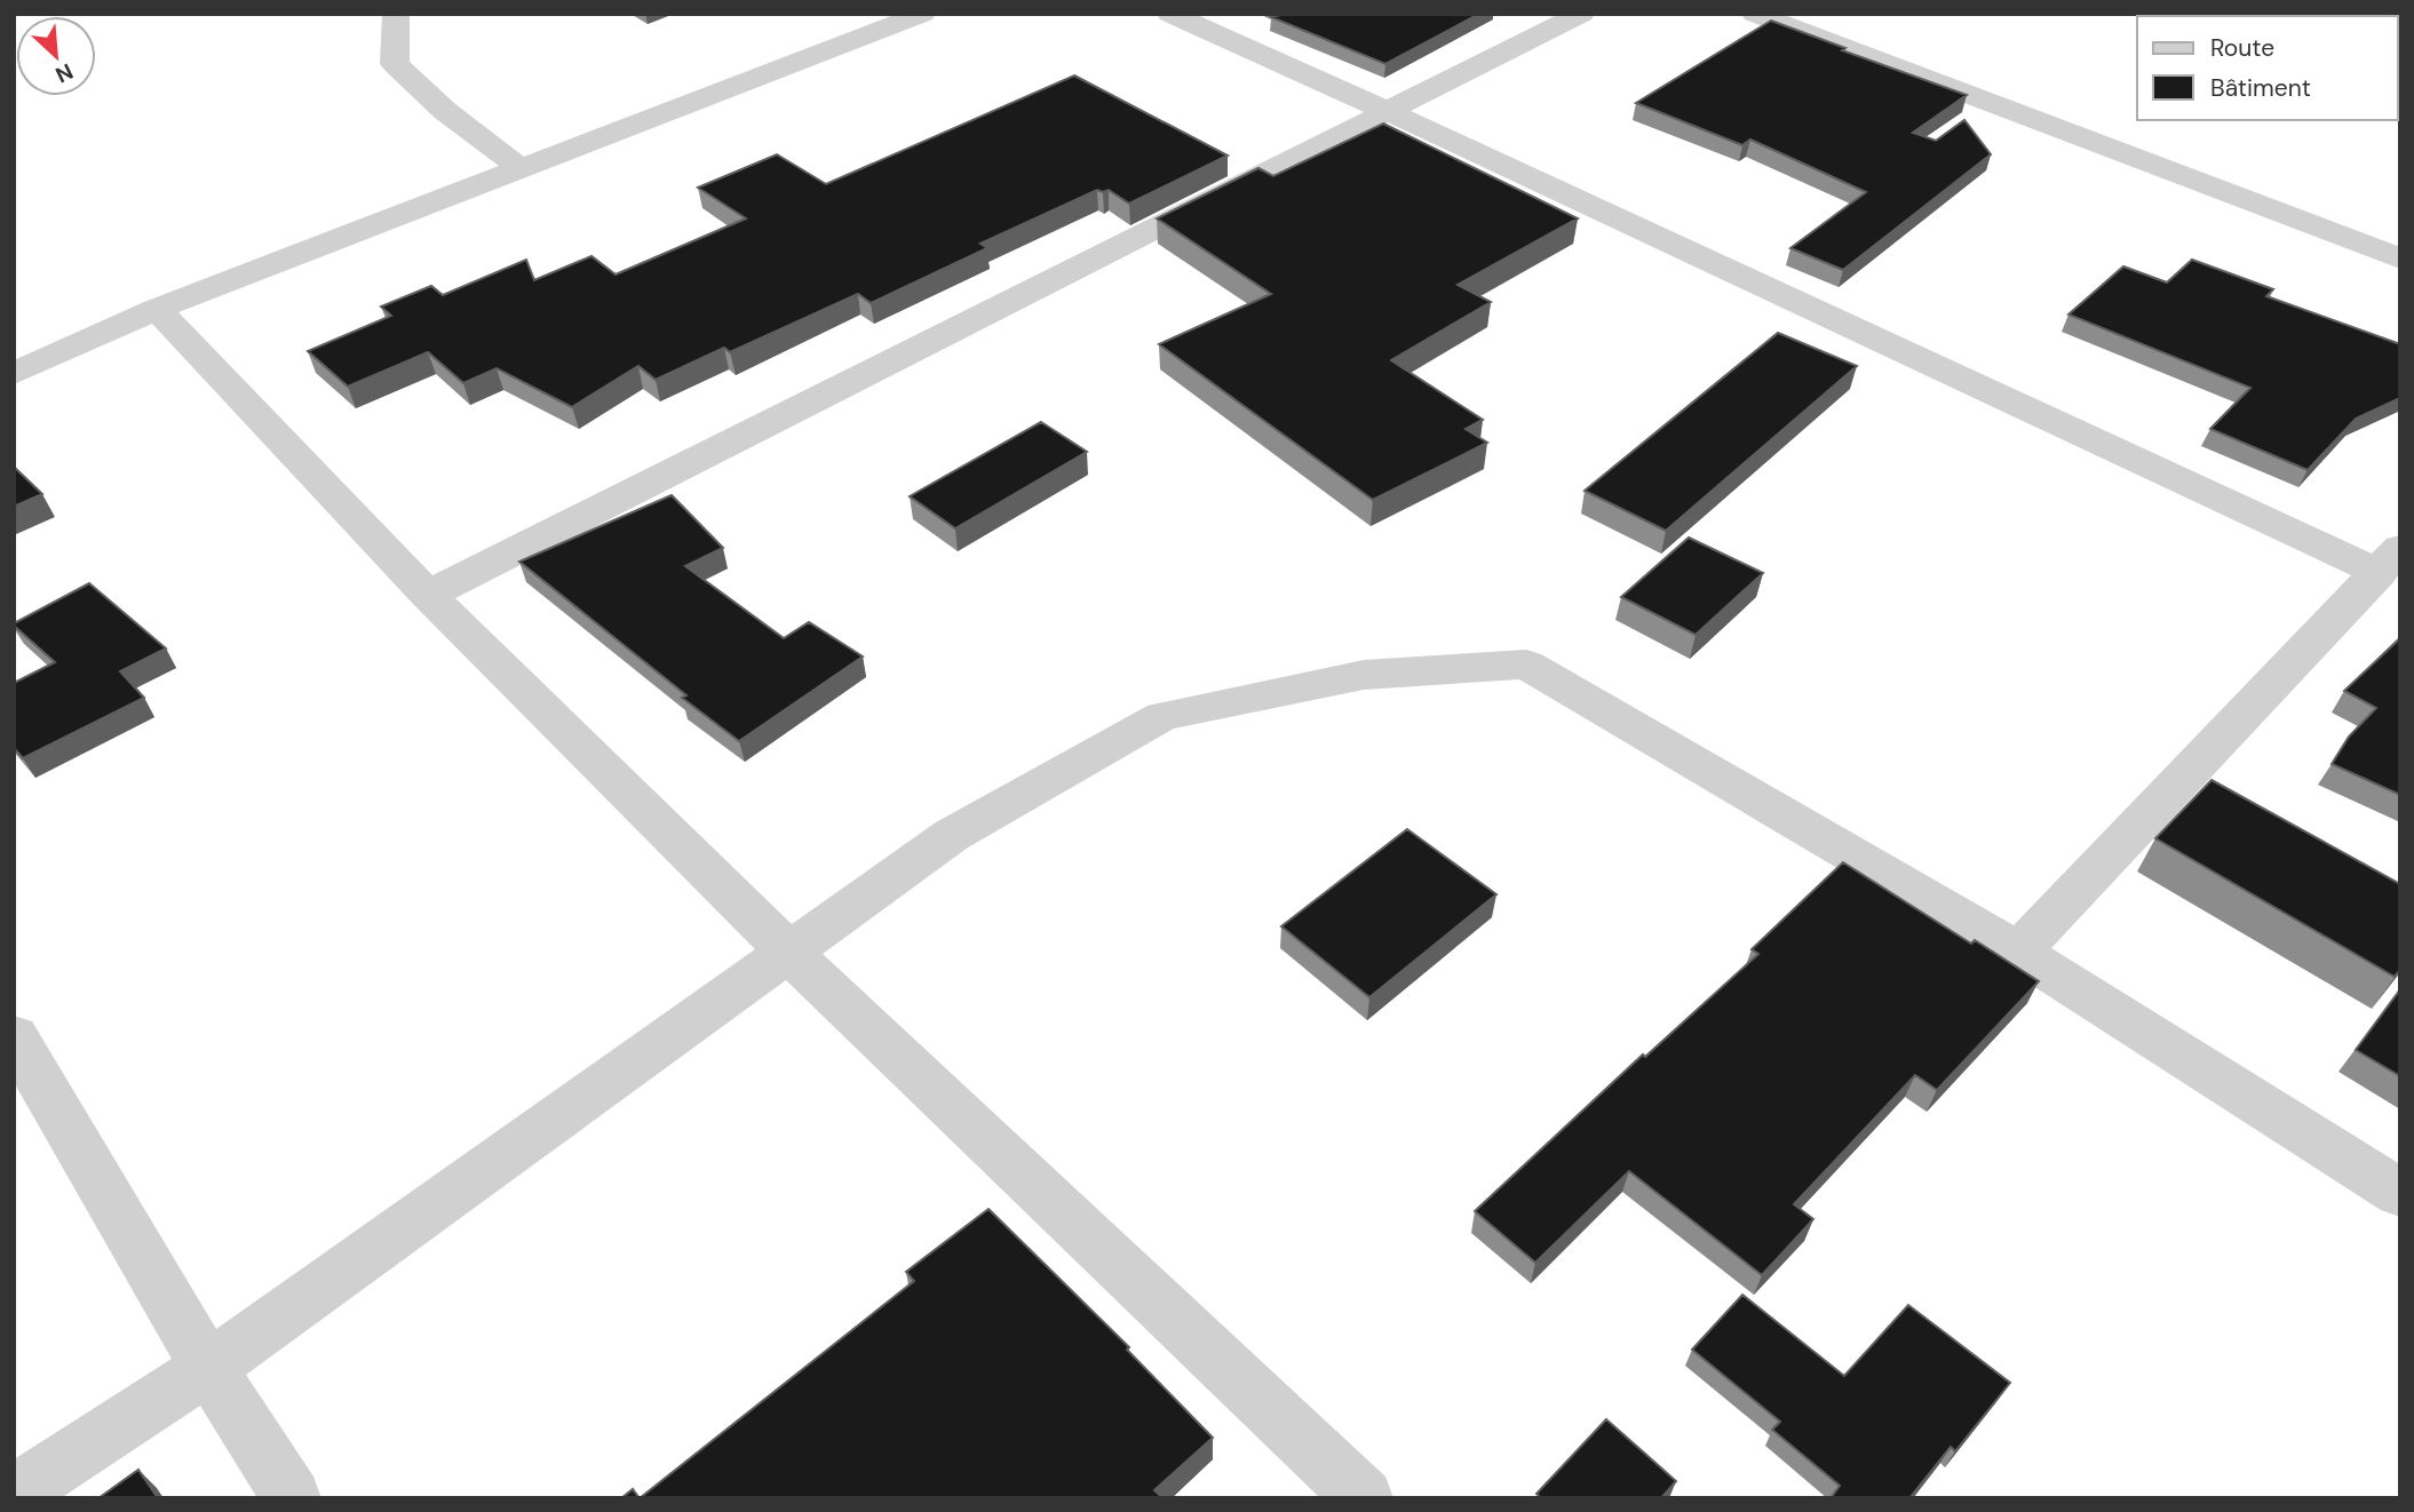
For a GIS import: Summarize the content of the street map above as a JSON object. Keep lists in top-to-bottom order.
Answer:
{
  "legend": ["Route", "Bâtiment"],
  "north": "bottom right"
}
